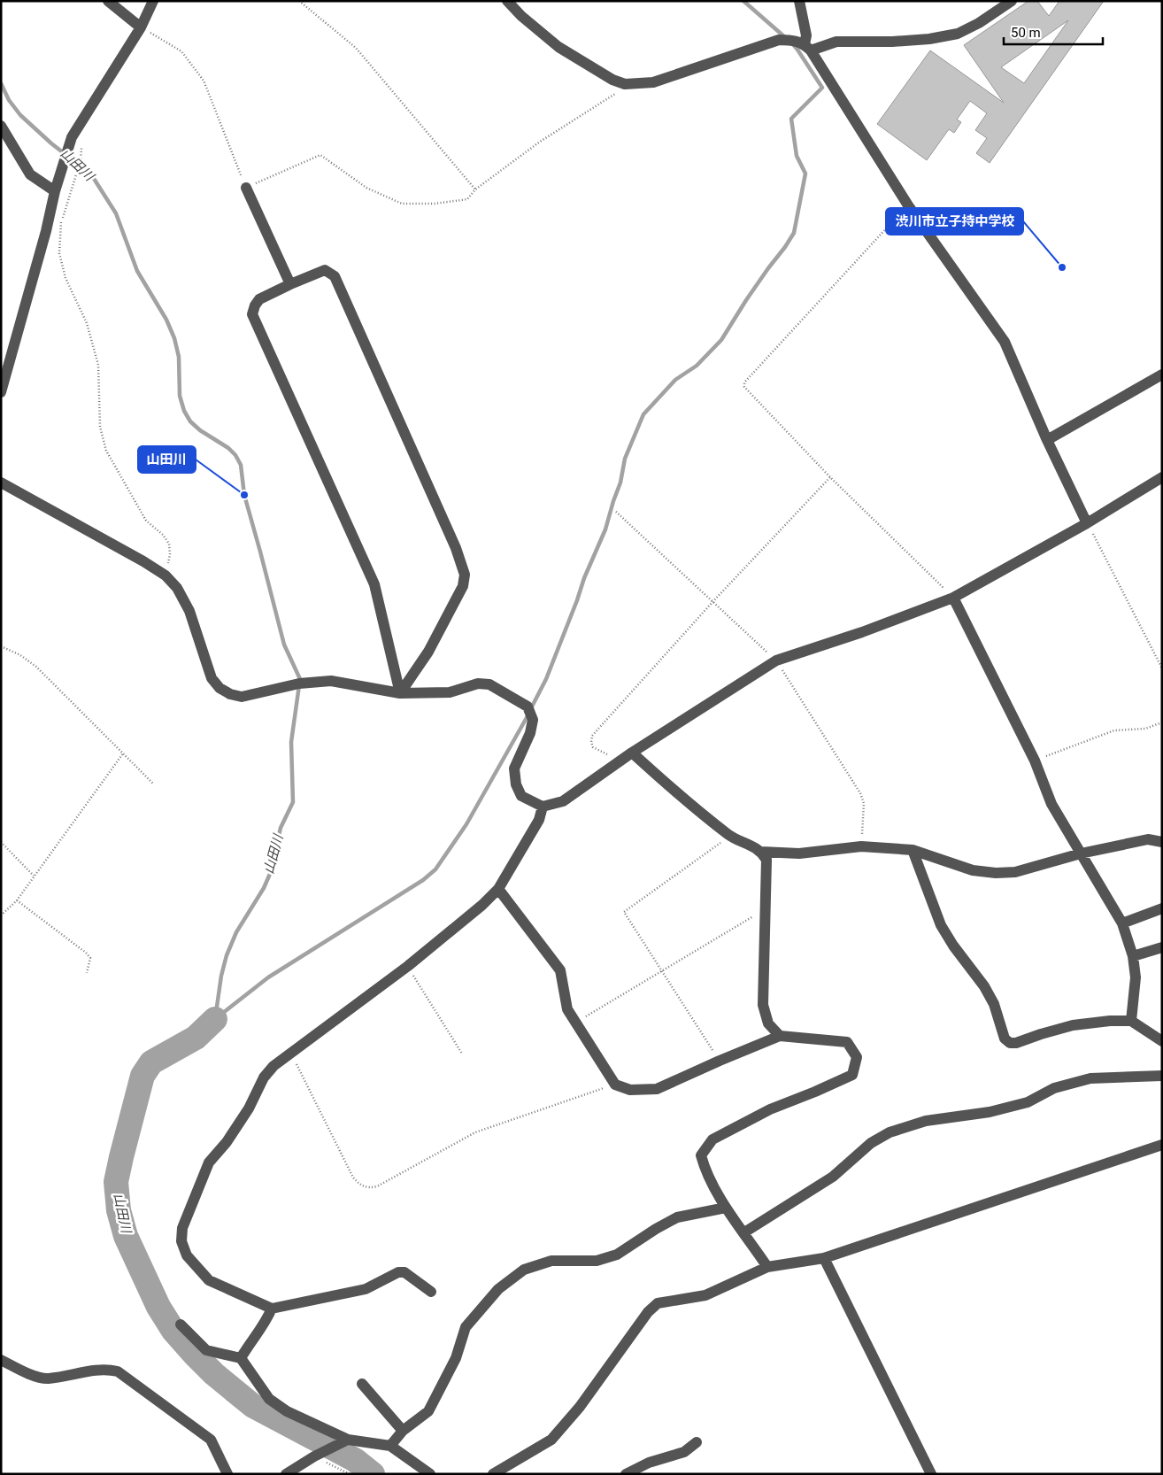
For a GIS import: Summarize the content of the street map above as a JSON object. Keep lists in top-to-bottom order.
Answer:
{
  "water": ["山田川"],
  "places": ["渋川市立子持中学校", "山田川"],
  "scale_bar": "50 m"
}
